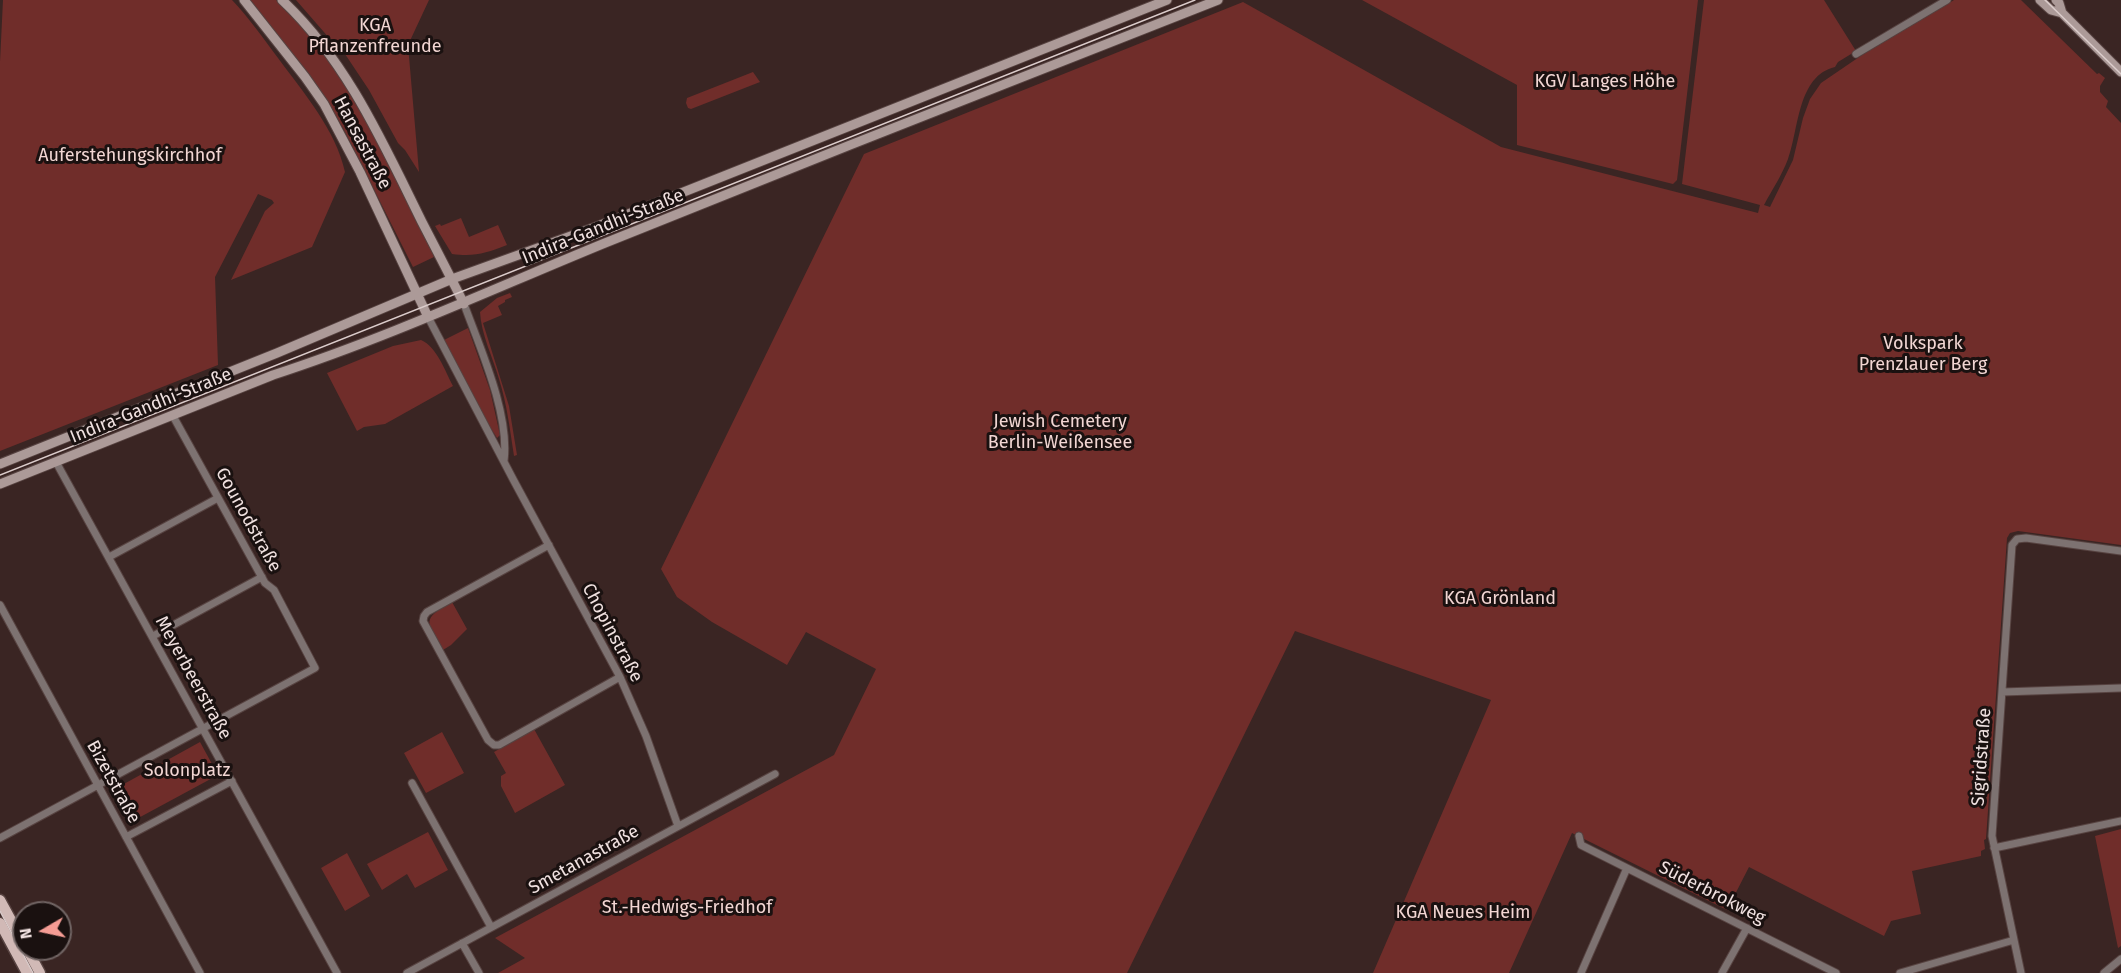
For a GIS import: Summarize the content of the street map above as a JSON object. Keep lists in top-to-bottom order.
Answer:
{
  "streets": {
    "main road": ["Hansastraße", "Indira-Gandhi-Straße"],
    "street": [
      "Gounodstraße",
      "Chopinstraße",
      "Meyerbeerstraße",
      "Sigridstraße",
      "Bizetstraße",
      "Smetanastraße",
      "Süderbrokweg"
    ]
  },
  "crossings": [
    ["Hansastraße", "Indira-Gandhi-Straße"],
    ["Hansastraße", "Chopinstraße"],
    ["Indira-Gandhi-Straße", "Gounodstraße"],
    ["Indira-Gandhi-Straße", "Chopinstraße"],
    ["Indira-Gandhi-Straße", "Meyerbeerstraße"],
    ["Gounodstraße", "Meyerbeerstraße"],
    ["Chopinstraße", "Smetanastraße"]
  ],
  "parks": [
    "KGA Pflanzenfreunde",
    "KGV Langes Höhe",
    "Auferstehungskirchhof",
    "Volkspark Prenzlauer Berg",
    "Jewish Cemetery Berlin-Weißensee",
    "KGA Grönland",
    "Solonplatz",
    "St.-Hedwigs-Friedhof",
    "KGA Neues Heim"
  ],
  "north": "left"
}
